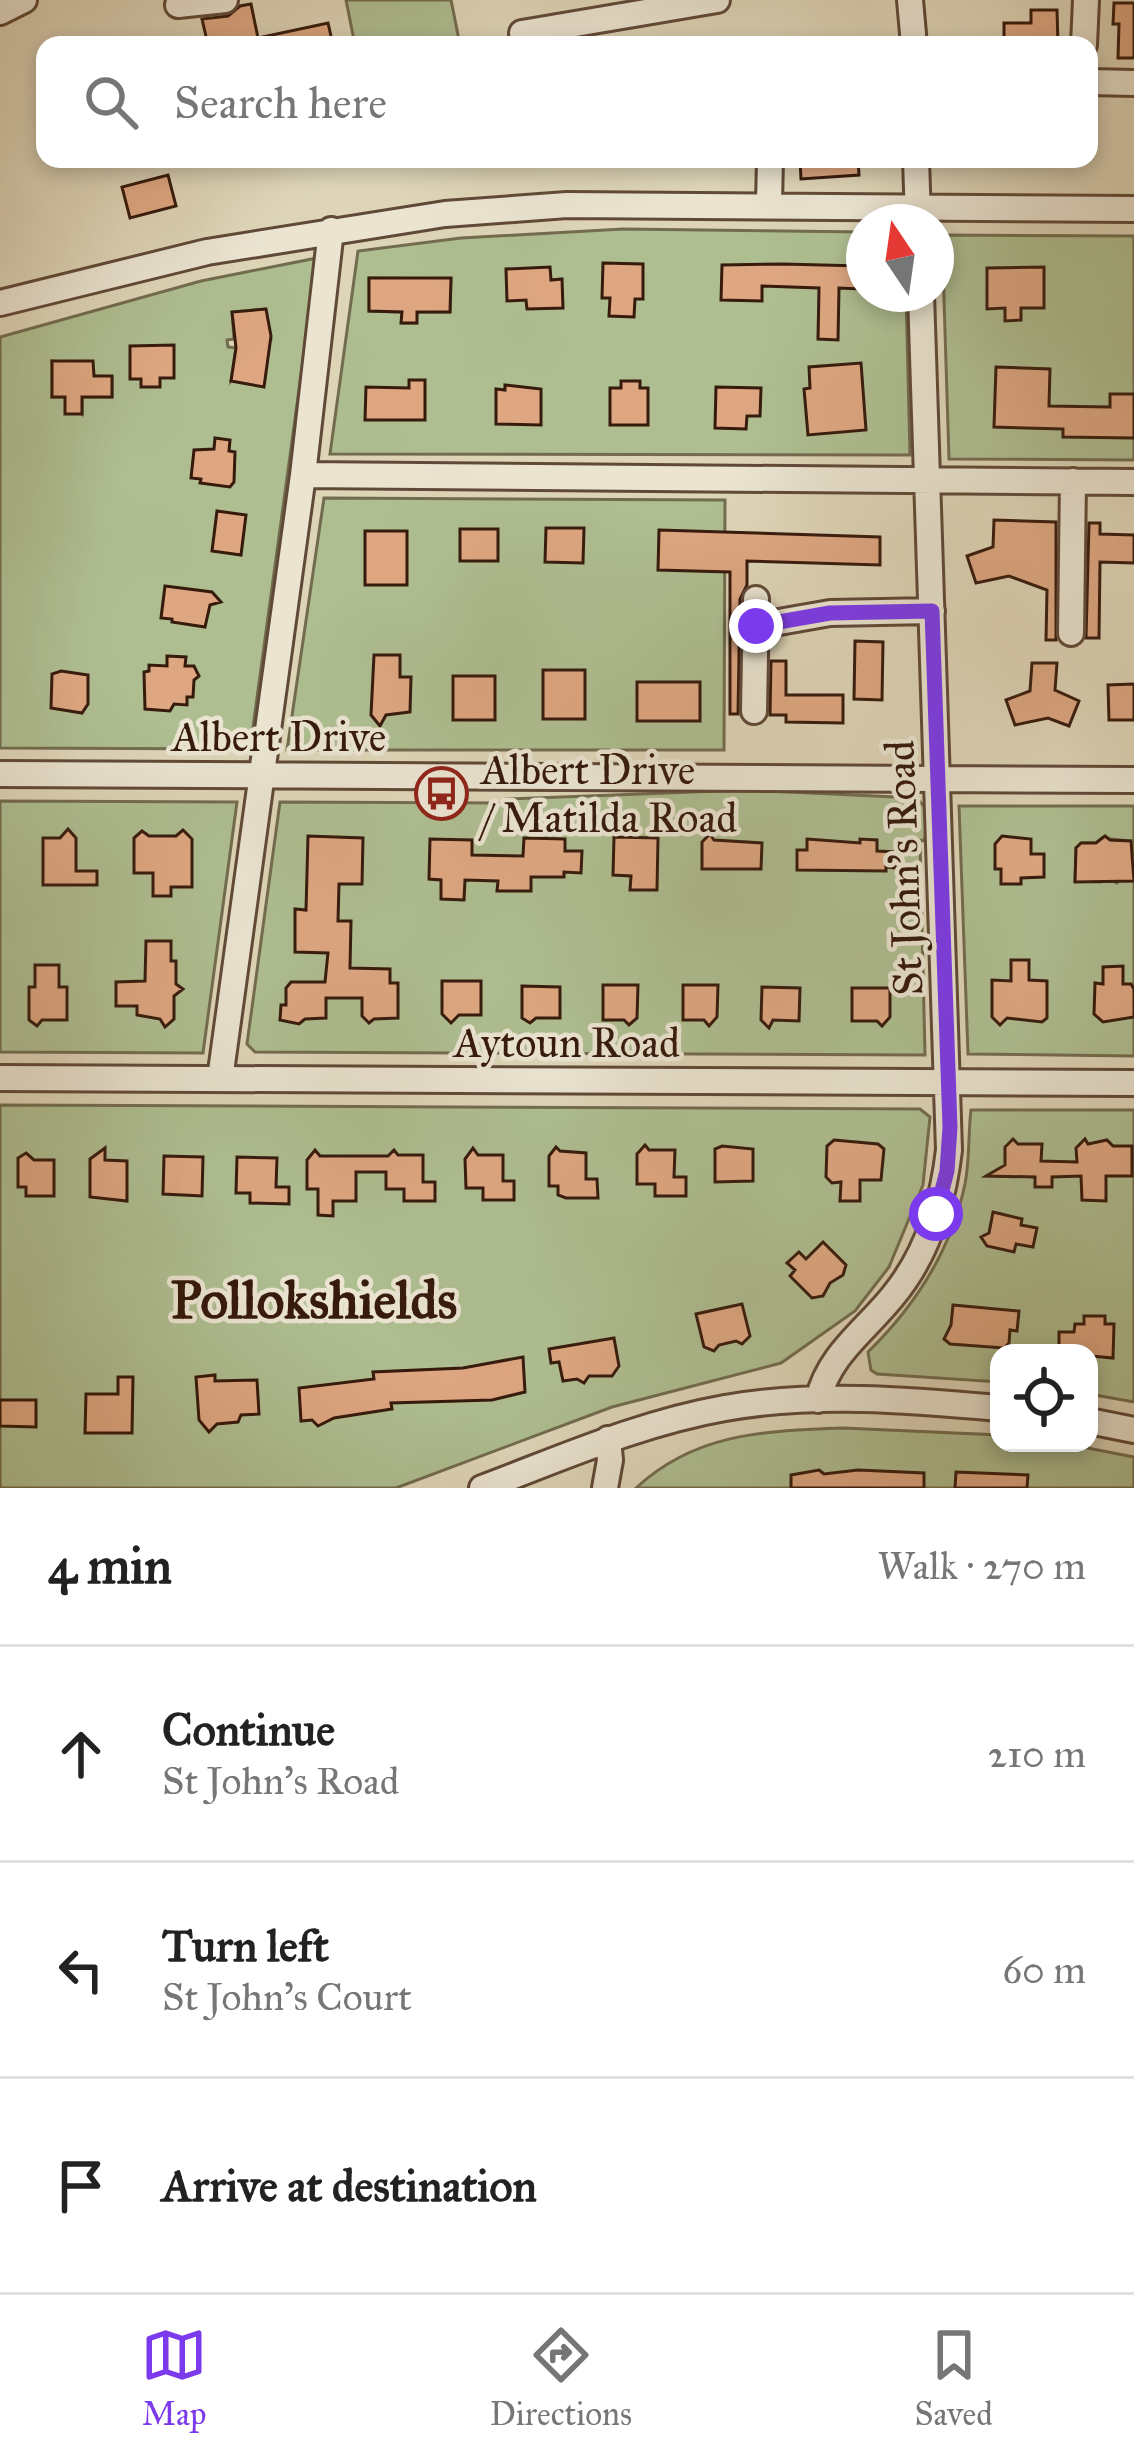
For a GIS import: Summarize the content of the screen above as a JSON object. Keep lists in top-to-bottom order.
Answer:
{
  "streets": {
    "street": ["Albert Drive", "St John's Road", "Aytoun Road"]
  },
  "crossings": [
    ["Albert Drive", "St John's Road"],
    ["St John's Road", "Aytoun Road"]
  ],
  "districts": ["Pollokshields"],
  "places": {
    "bus stop": ["Albert Drive / Matilda Road"]
  },
  "north": "top",
  "page": {
    "search": "Search here",
    "heading": ["4 min", "Walk · 270 m"],
    "list": [
      ["Continue", "St John's Road", "210 m"],
      ["Turn left", "St John's Court", "60 m"],
      "Arrive at destination"
    ],
    "nav": ["Map", "Directions", "Saved"]
  }
}
